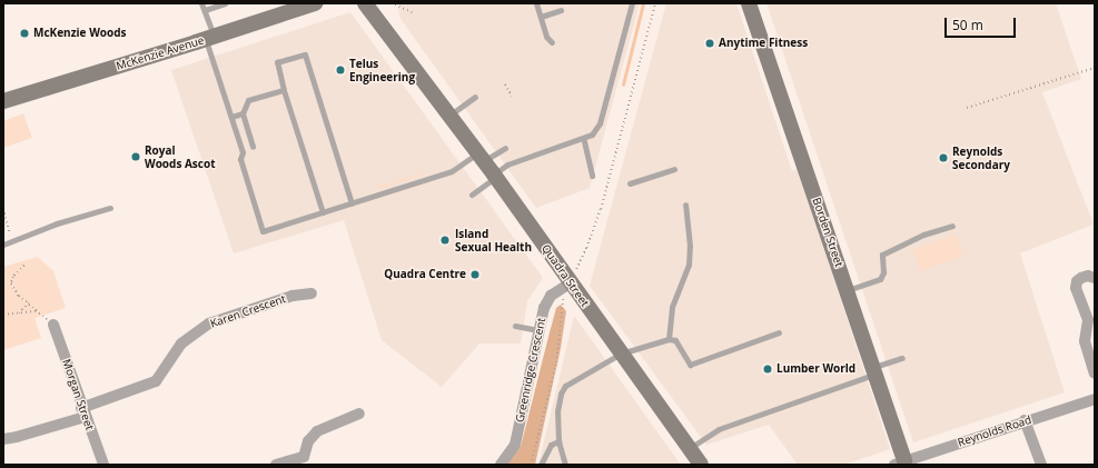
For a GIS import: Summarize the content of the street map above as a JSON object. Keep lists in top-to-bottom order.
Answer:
{
  "streets": {
    "main road": ["McKenzie Avenue", "Borden Street", "Quadra Street"],
    "street": [
      "Karen Crescent",
      "Greenridge Crescent",
      "Morgan Street",
      "Reynolds Road"
    ]
  },
  "crossings": [
    ["Borden Street", "Reynolds Road"],
    ["Quadra Street", "Greenridge Crescent"],
    ["Karen Crescent", "Morgan Street"]
  ],
  "places": [
    "McKenzie Woods",
    "Anytime Fitness",
    "Telus Engineering",
    "Royal Woods Ascot",
    "Reynolds Secondary",
    "Island Sexual Health",
    "Quadra Centre",
    "Lumber World"
  ],
  "scale_bar": "50 m"
}
